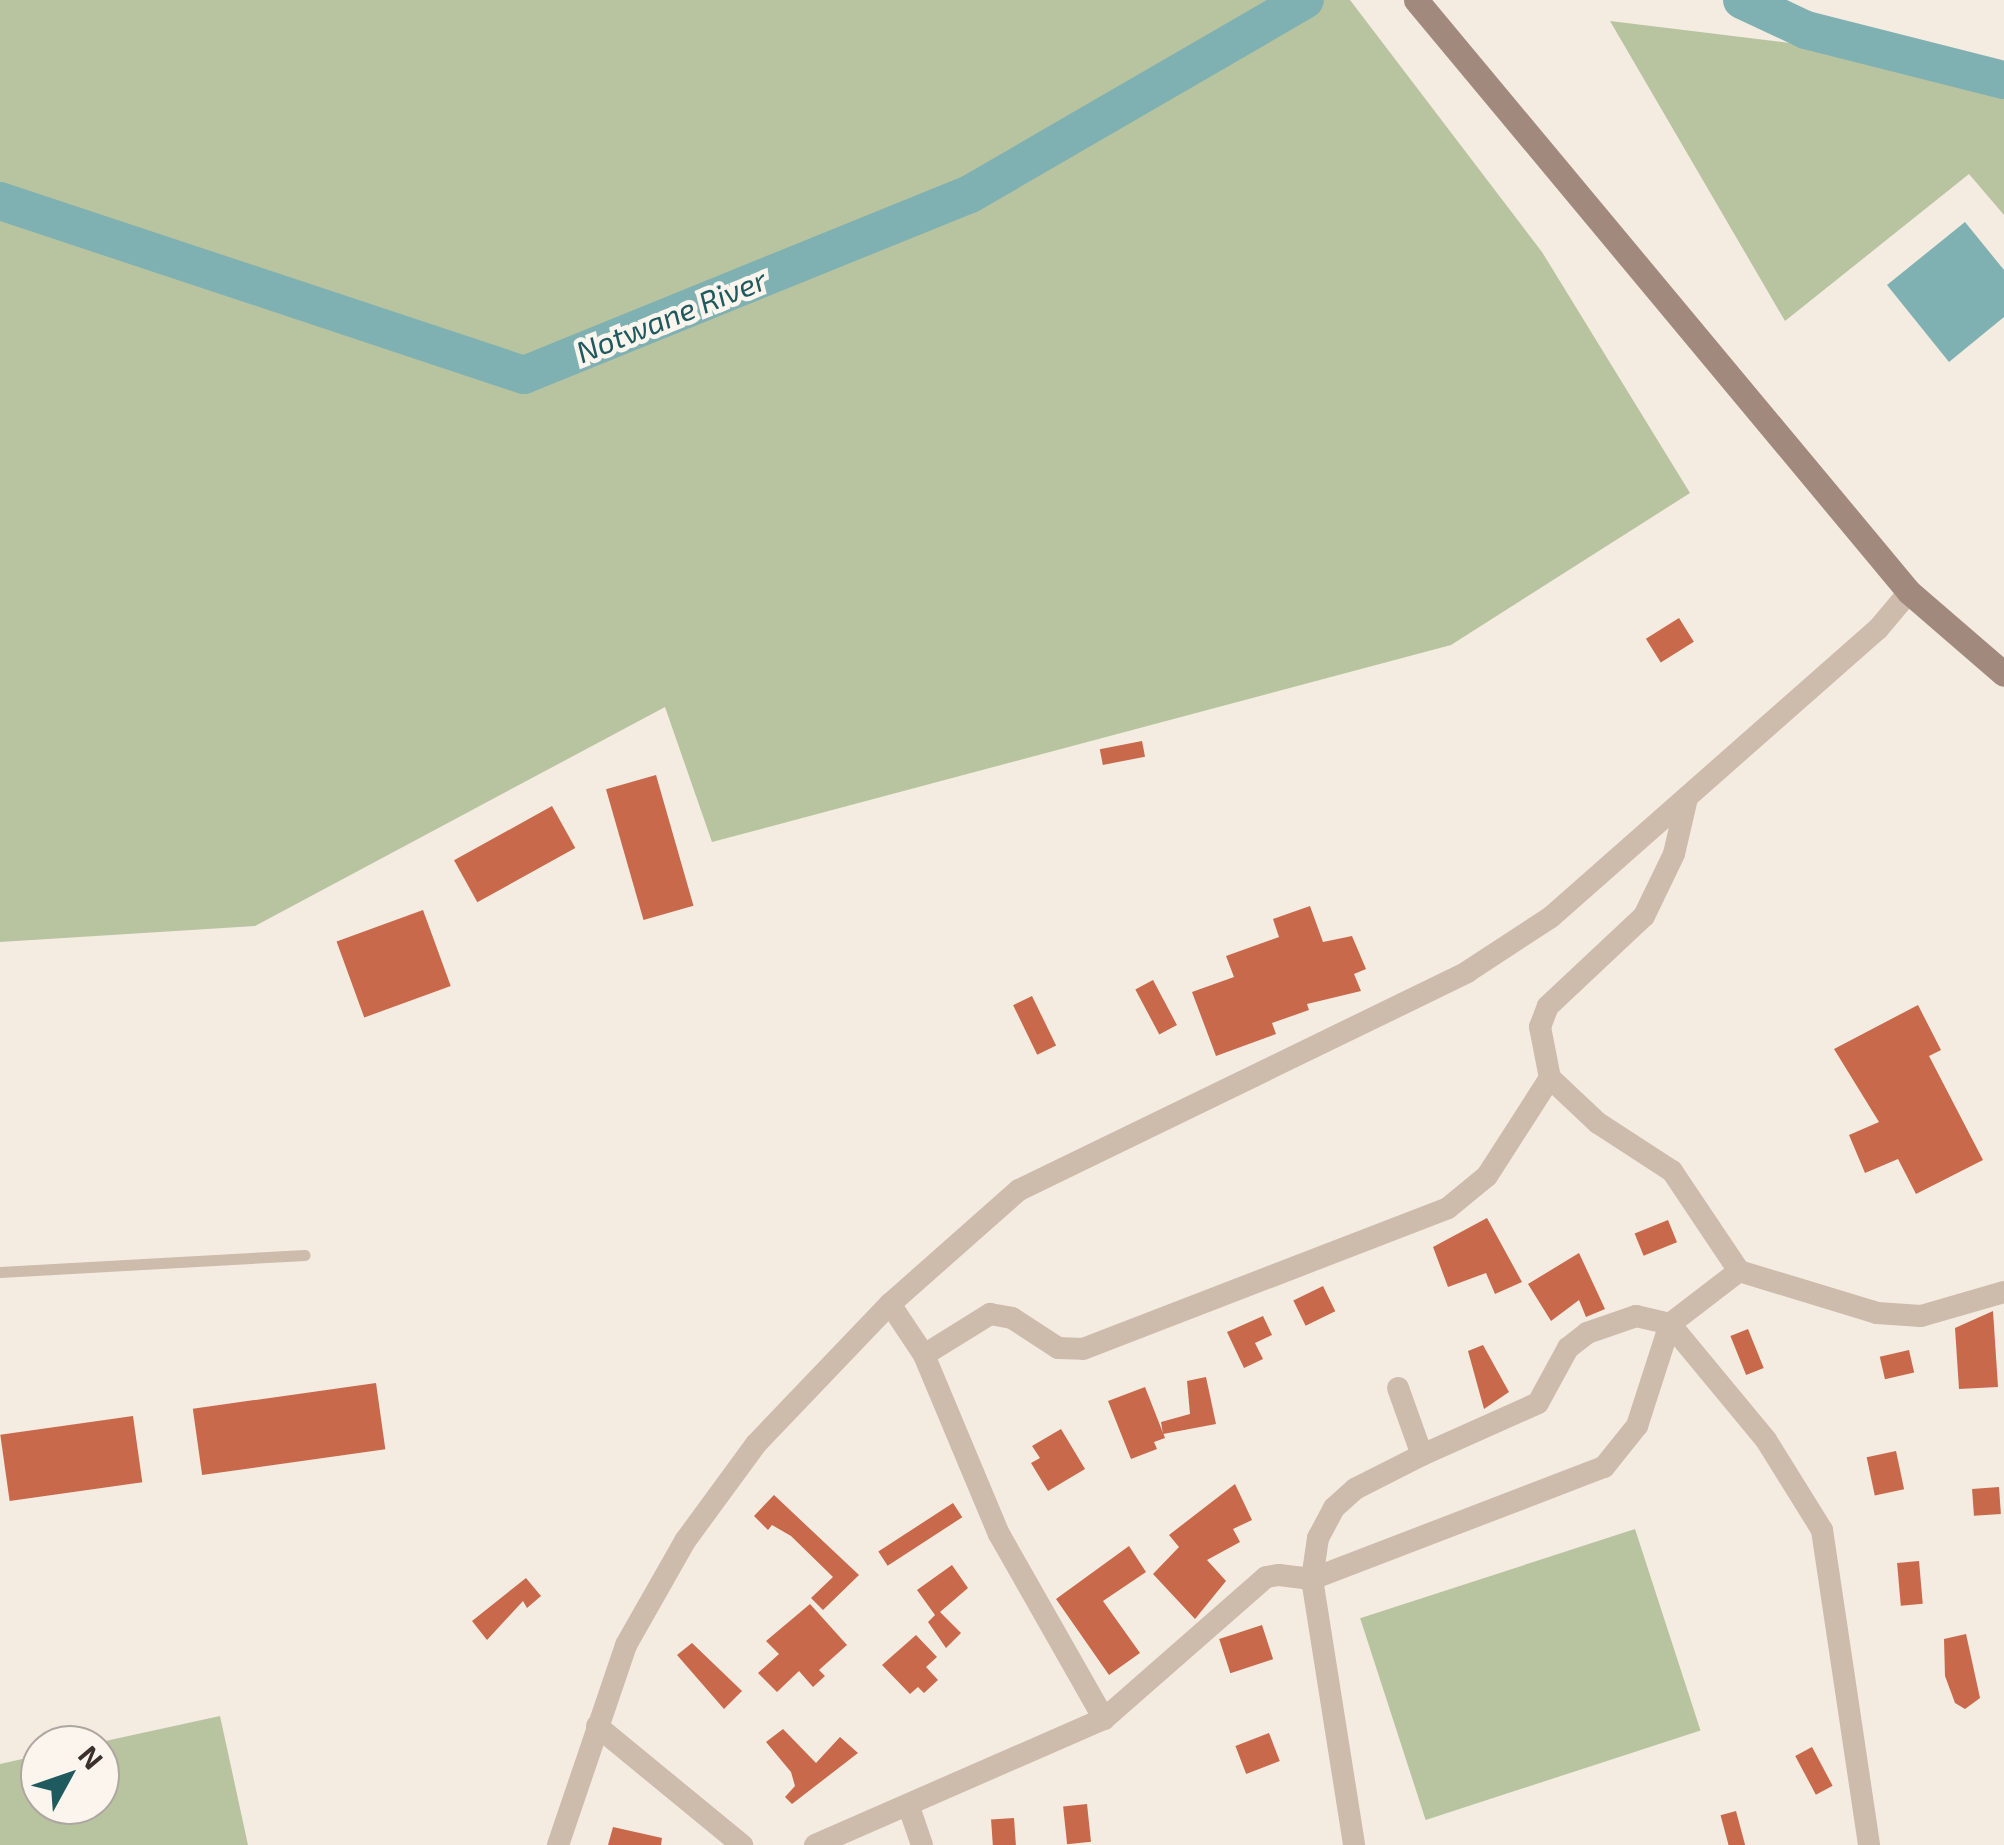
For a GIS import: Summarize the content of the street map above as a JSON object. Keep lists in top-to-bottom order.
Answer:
{
  "water": ["Notwane River"],
  "north": "top right"
}
